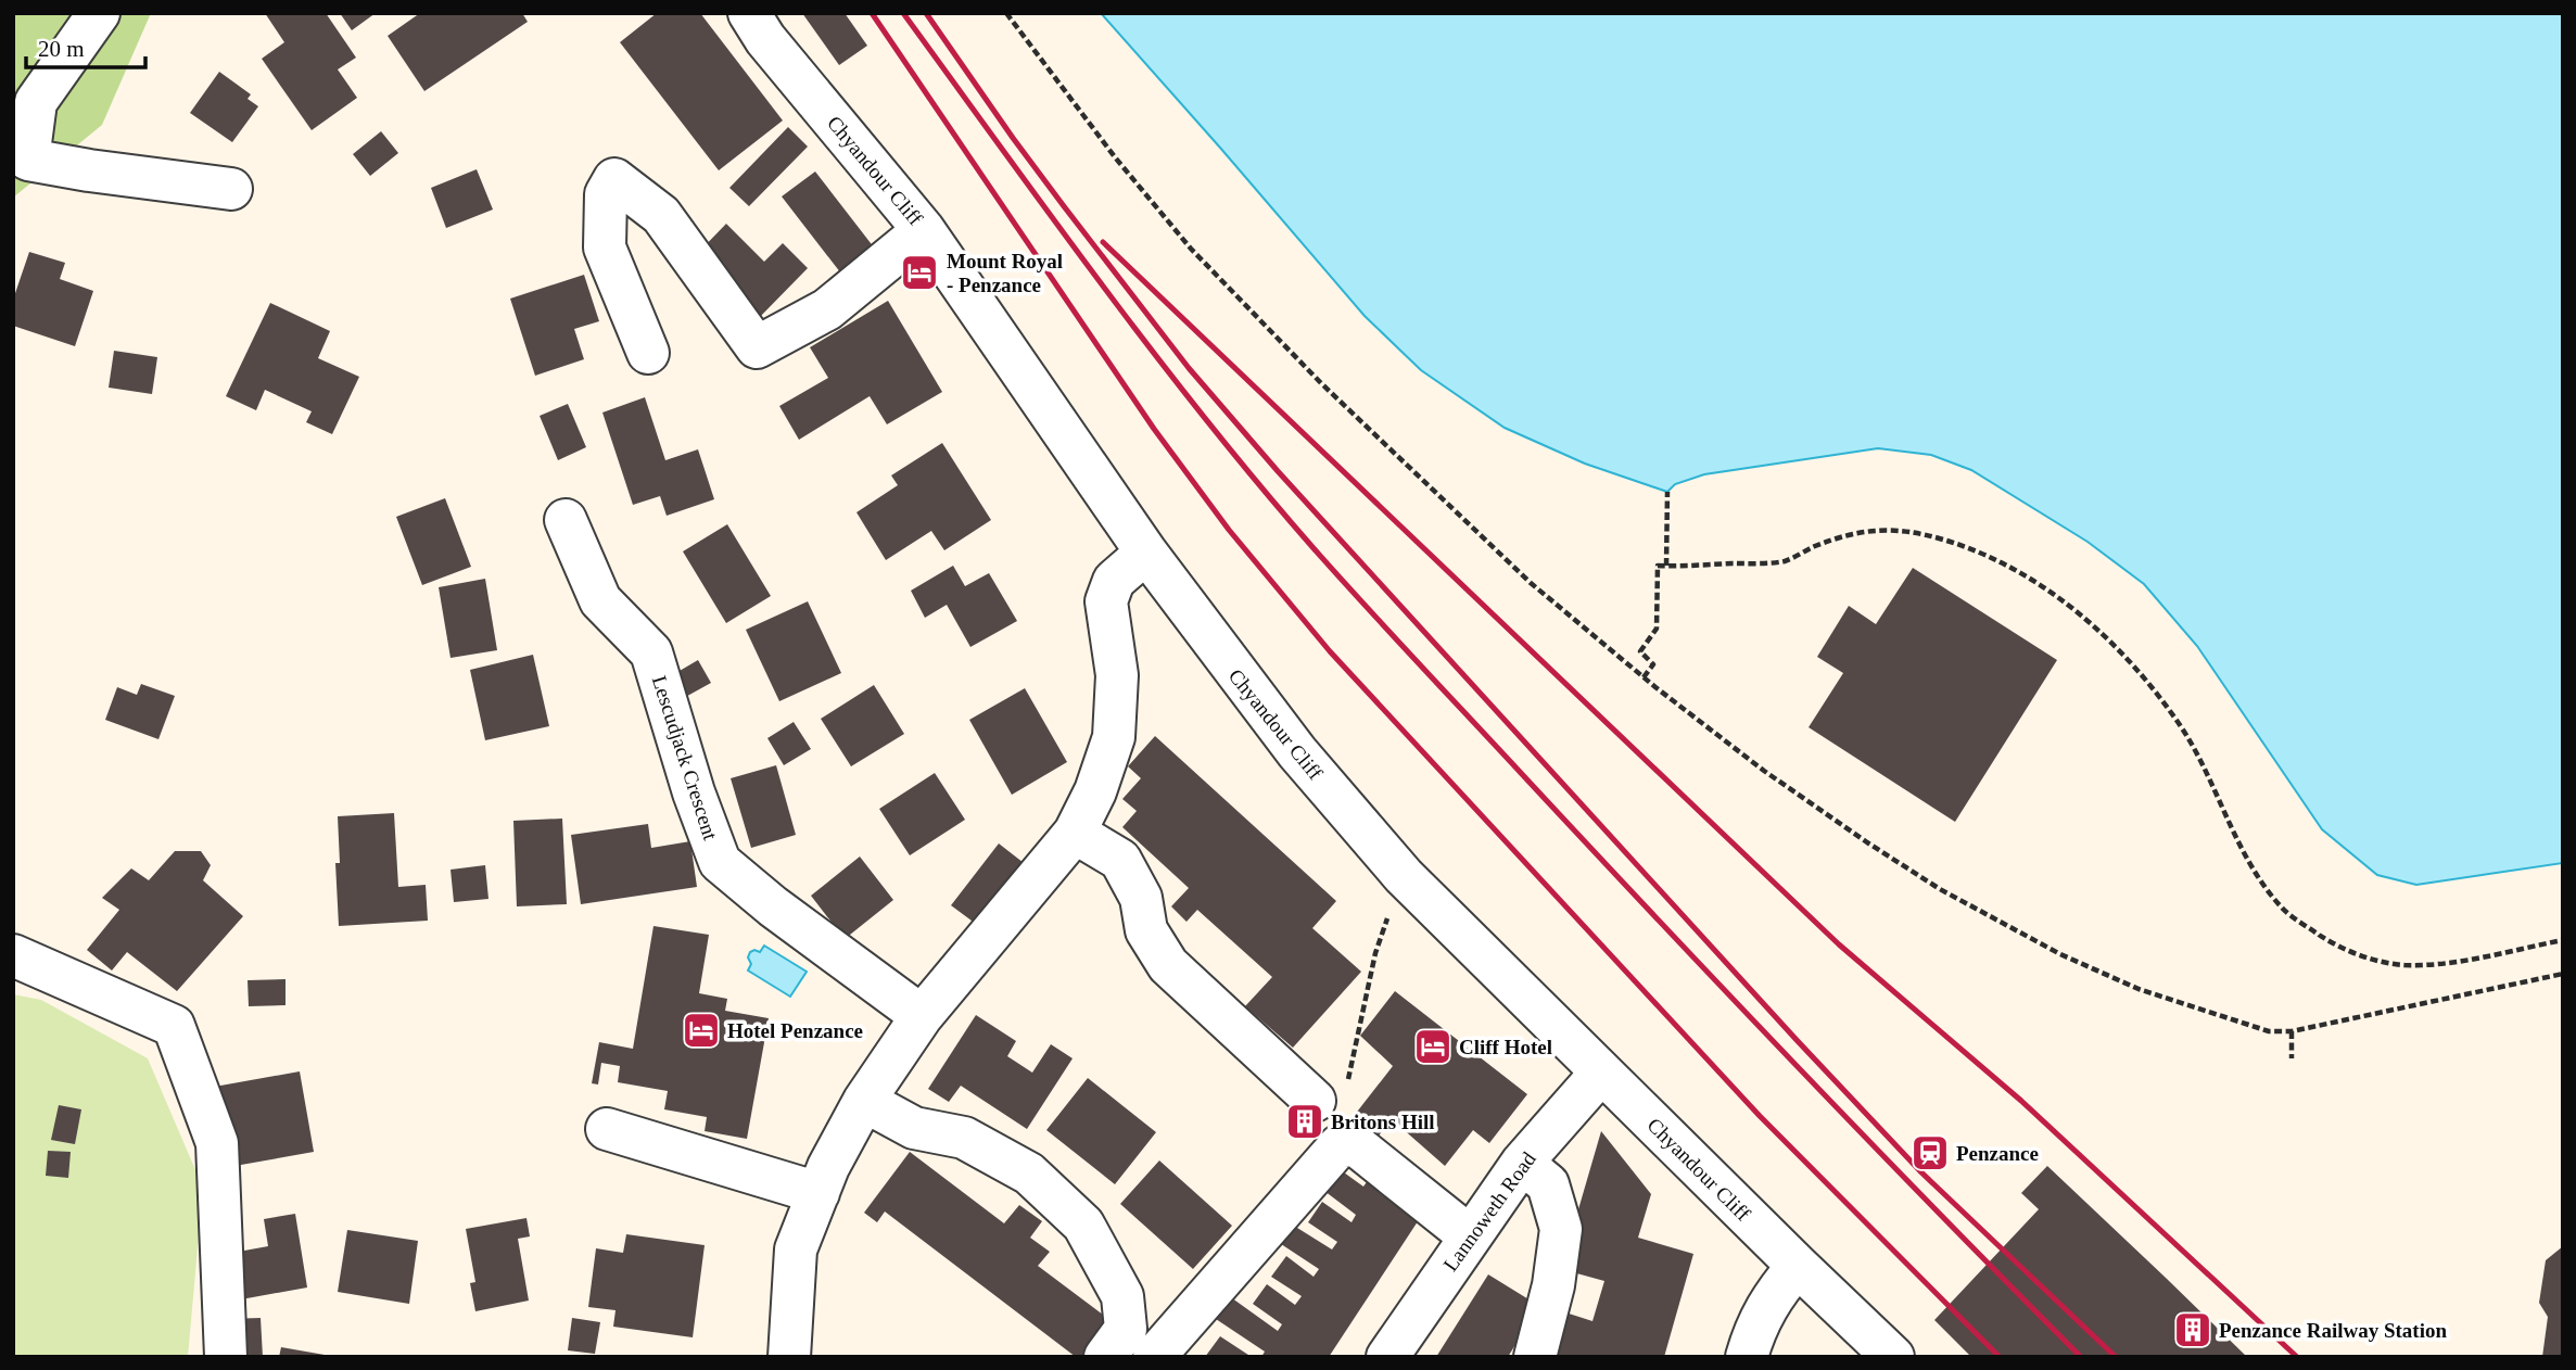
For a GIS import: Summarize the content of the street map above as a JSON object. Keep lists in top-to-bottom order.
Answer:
{
  "streets": {
    "street": ["Chyandour Cliff", "Lescudjack Crescent", "Lannoweth Road"]
  },
  "crossings": [
    ["Chyandour Cliff", "Lannoweth Road"]
  ],
  "places": {
    "hotel": ["Mount Royal - Penzance", "Hotel Penzance", "Cliff Hotel"],
    "building": ["Britons Hill", "Penzance Railway Station"],
    "station": ["Penzance"]
  },
  "scale_bar": "20 m"
}
